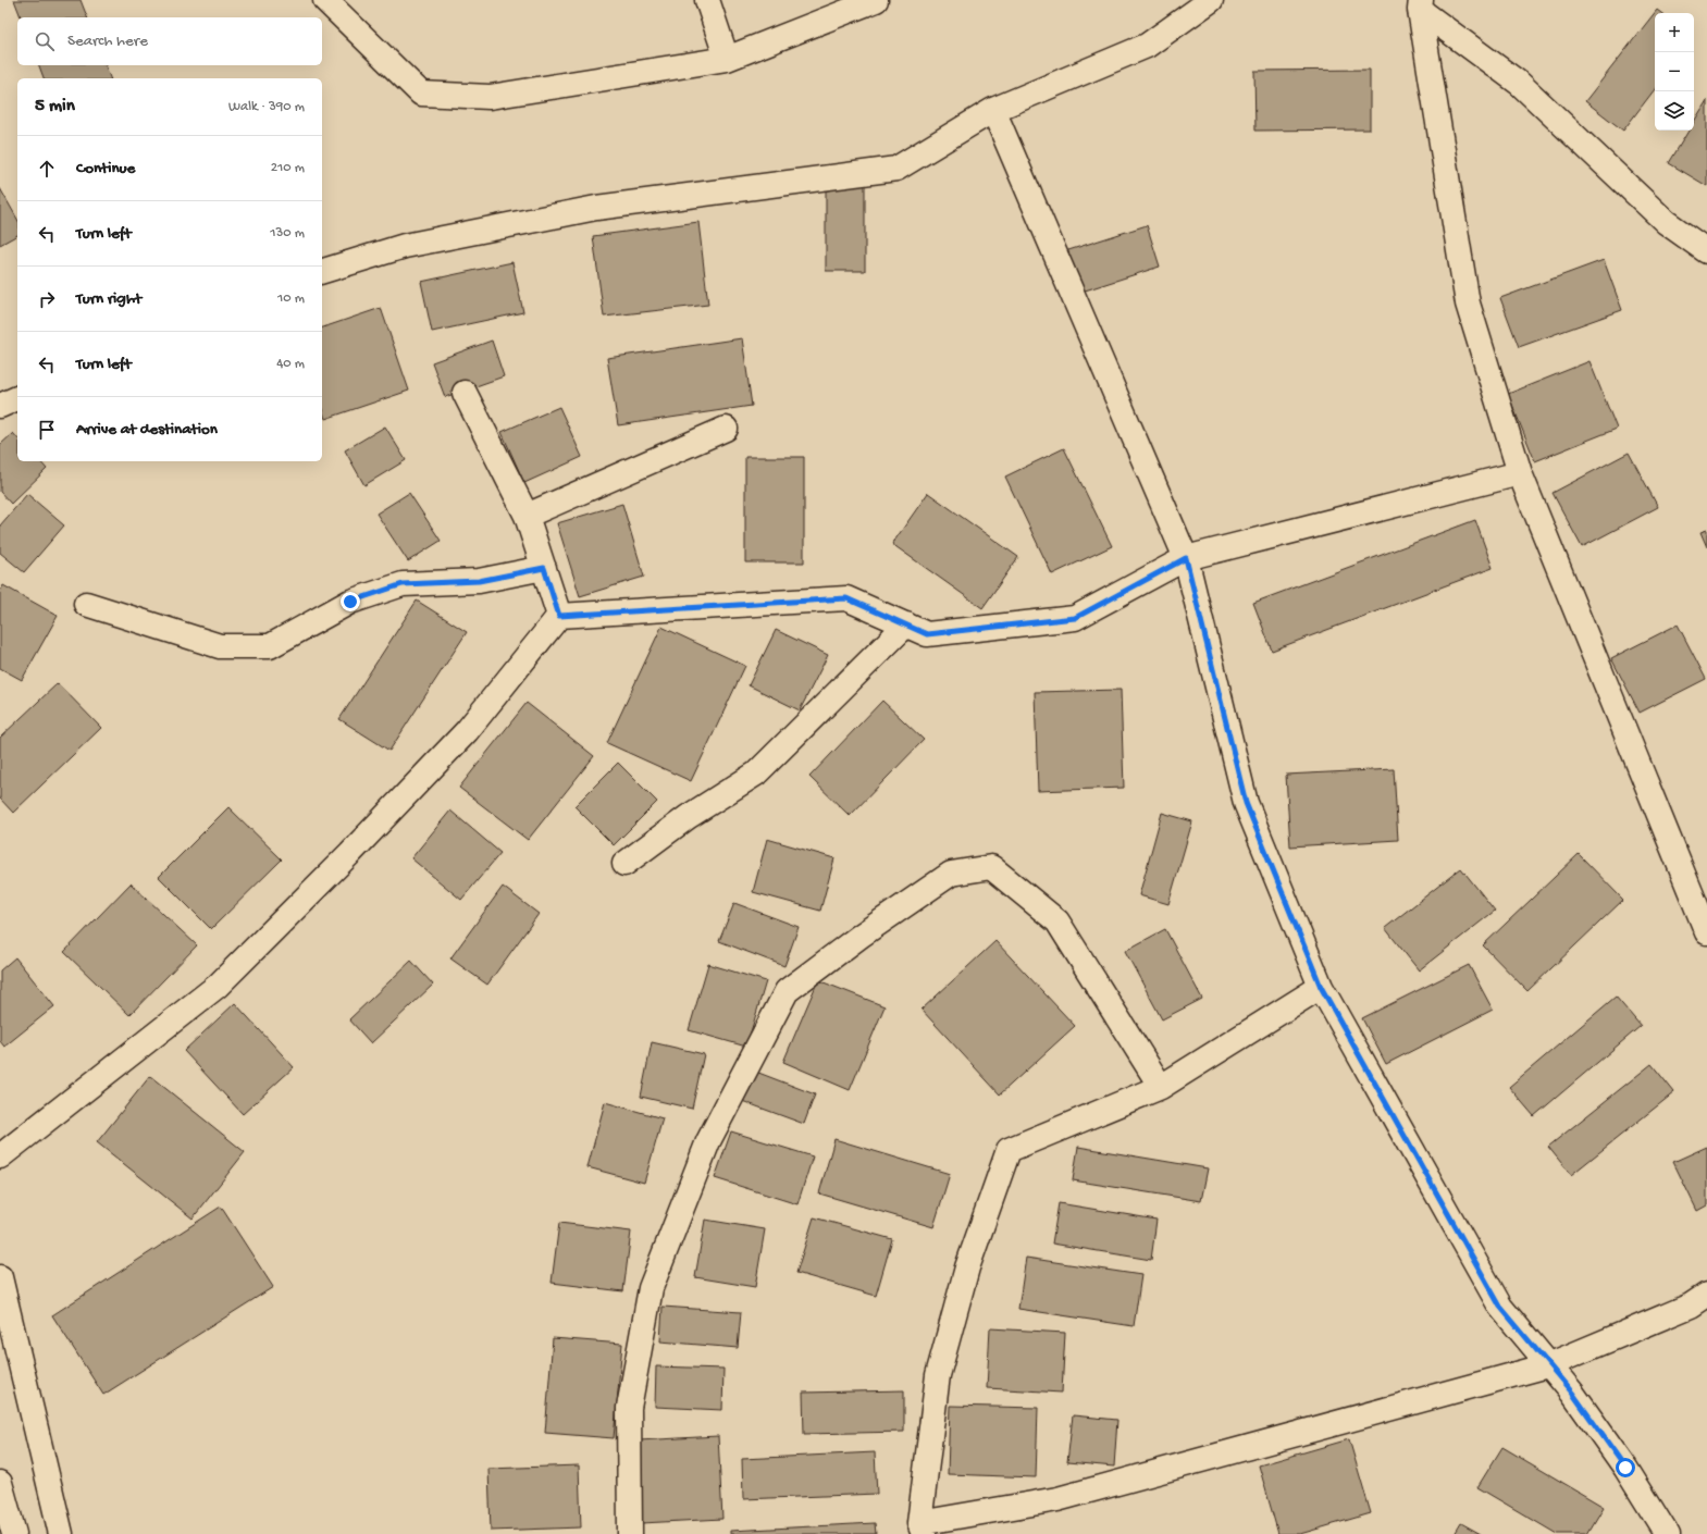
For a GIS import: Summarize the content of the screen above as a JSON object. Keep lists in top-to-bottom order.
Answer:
{
  "page": {
    "map_buttons": ["+", "−"],
    "search": "Search here",
    "heading": ["5 min", "Walk · 390 m"],
    "list": [
      ["Continue", "210 m"],
      ["Turn left", "130 m"],
      ["Turn right", "10 m"],
      ["Turn left", "40 m"],
      "Arrive at destination"
    ]
  }
}
